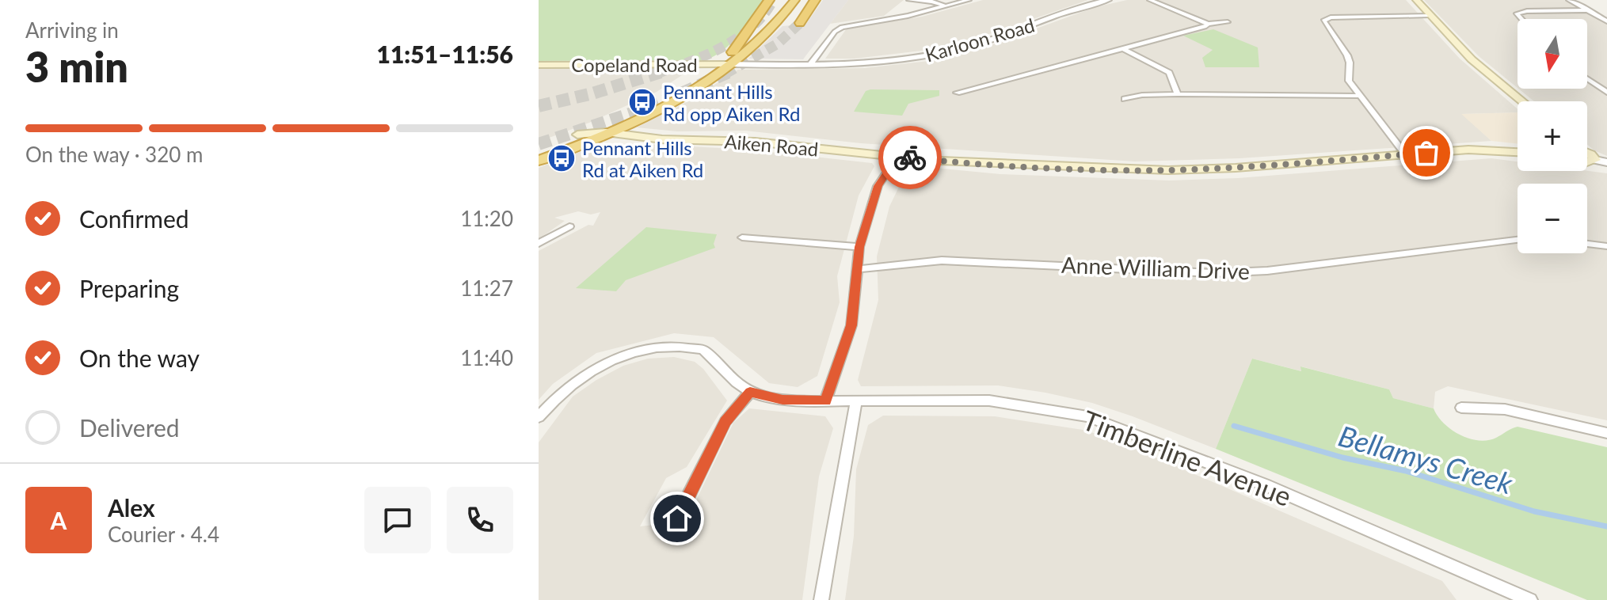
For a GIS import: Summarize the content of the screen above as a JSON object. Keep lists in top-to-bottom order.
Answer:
{
  "streets": {
    "main road": ["Copeland Road", "Aiken Road"],
    "street": ["Karloon Road", "Anne William Drive", "Timberline Avenue"]
  },
  "water": ["Bellamys Creek"],
  "places": {
    "bus stop": ["Pennant Hills Rd opp Aiken Rd", "Pennant Hills Rd at Aiken Rd"]
  },
  "north": "bottom",
  "page": {
    "heading": ["3 min", "Arriving in", "11:51–11:56"],
    "panel": ["Alex", "Courier · 4.4"],
    "map_buttons": ["+", "−"],
    "bar": "On the way · 320 m",
    "list": [
      ["Confirmed", "11:20"],
      ["Preparing", "11:27"],
      ["On the way", "11:40"],
      "Delivered"
    ],
    "round": "A"
  }
}
